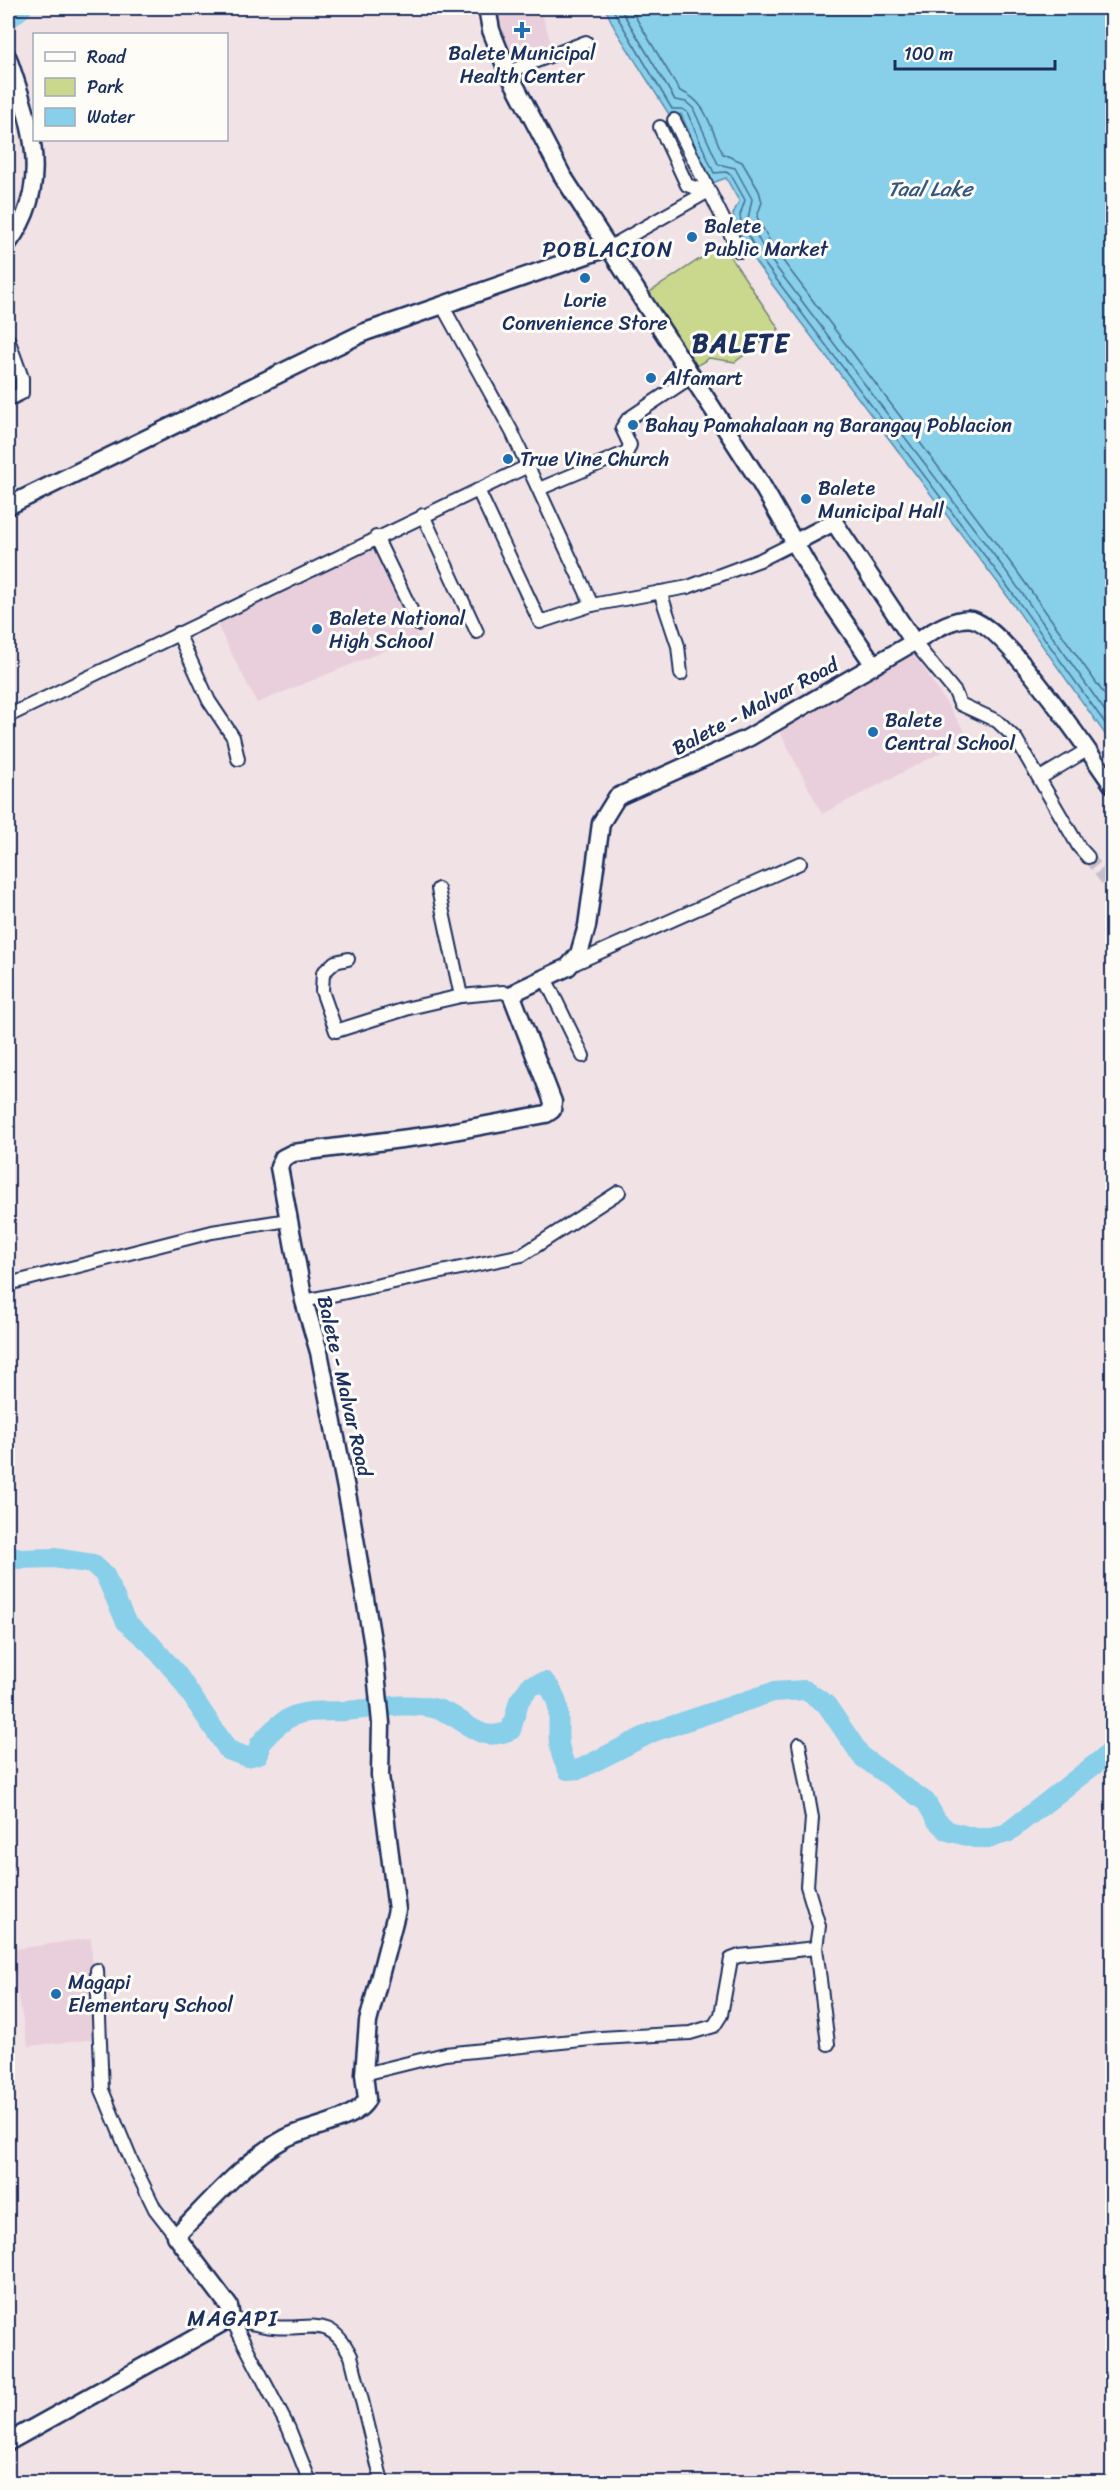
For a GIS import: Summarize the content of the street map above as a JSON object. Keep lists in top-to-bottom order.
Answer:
{
  "streets": {
    "main road": ["Balete - Malvar Road"]
  },
  "districts": ["POBLACION", "BALETE", "MAGAPI"],
  "water": ["Taal Lake"],
  "places": {
    "health": ["Balete Municipal Health Center"],
    "other": [
      "Balete Public Market",
      "Lorie Convenience Store",
      "Alfamart",
      "Bahay Pamahalaan ng Barangay Poblacion",
      "True Vine Church",
      "Balete Municipal Hall",
      "Balete National High School",
      "Balete Central School",
      "Magapi Elementary School"
    ]
  },
  "legend": ["Road", "Park", "Water"],
  "scale_bar": "100 m"
}
